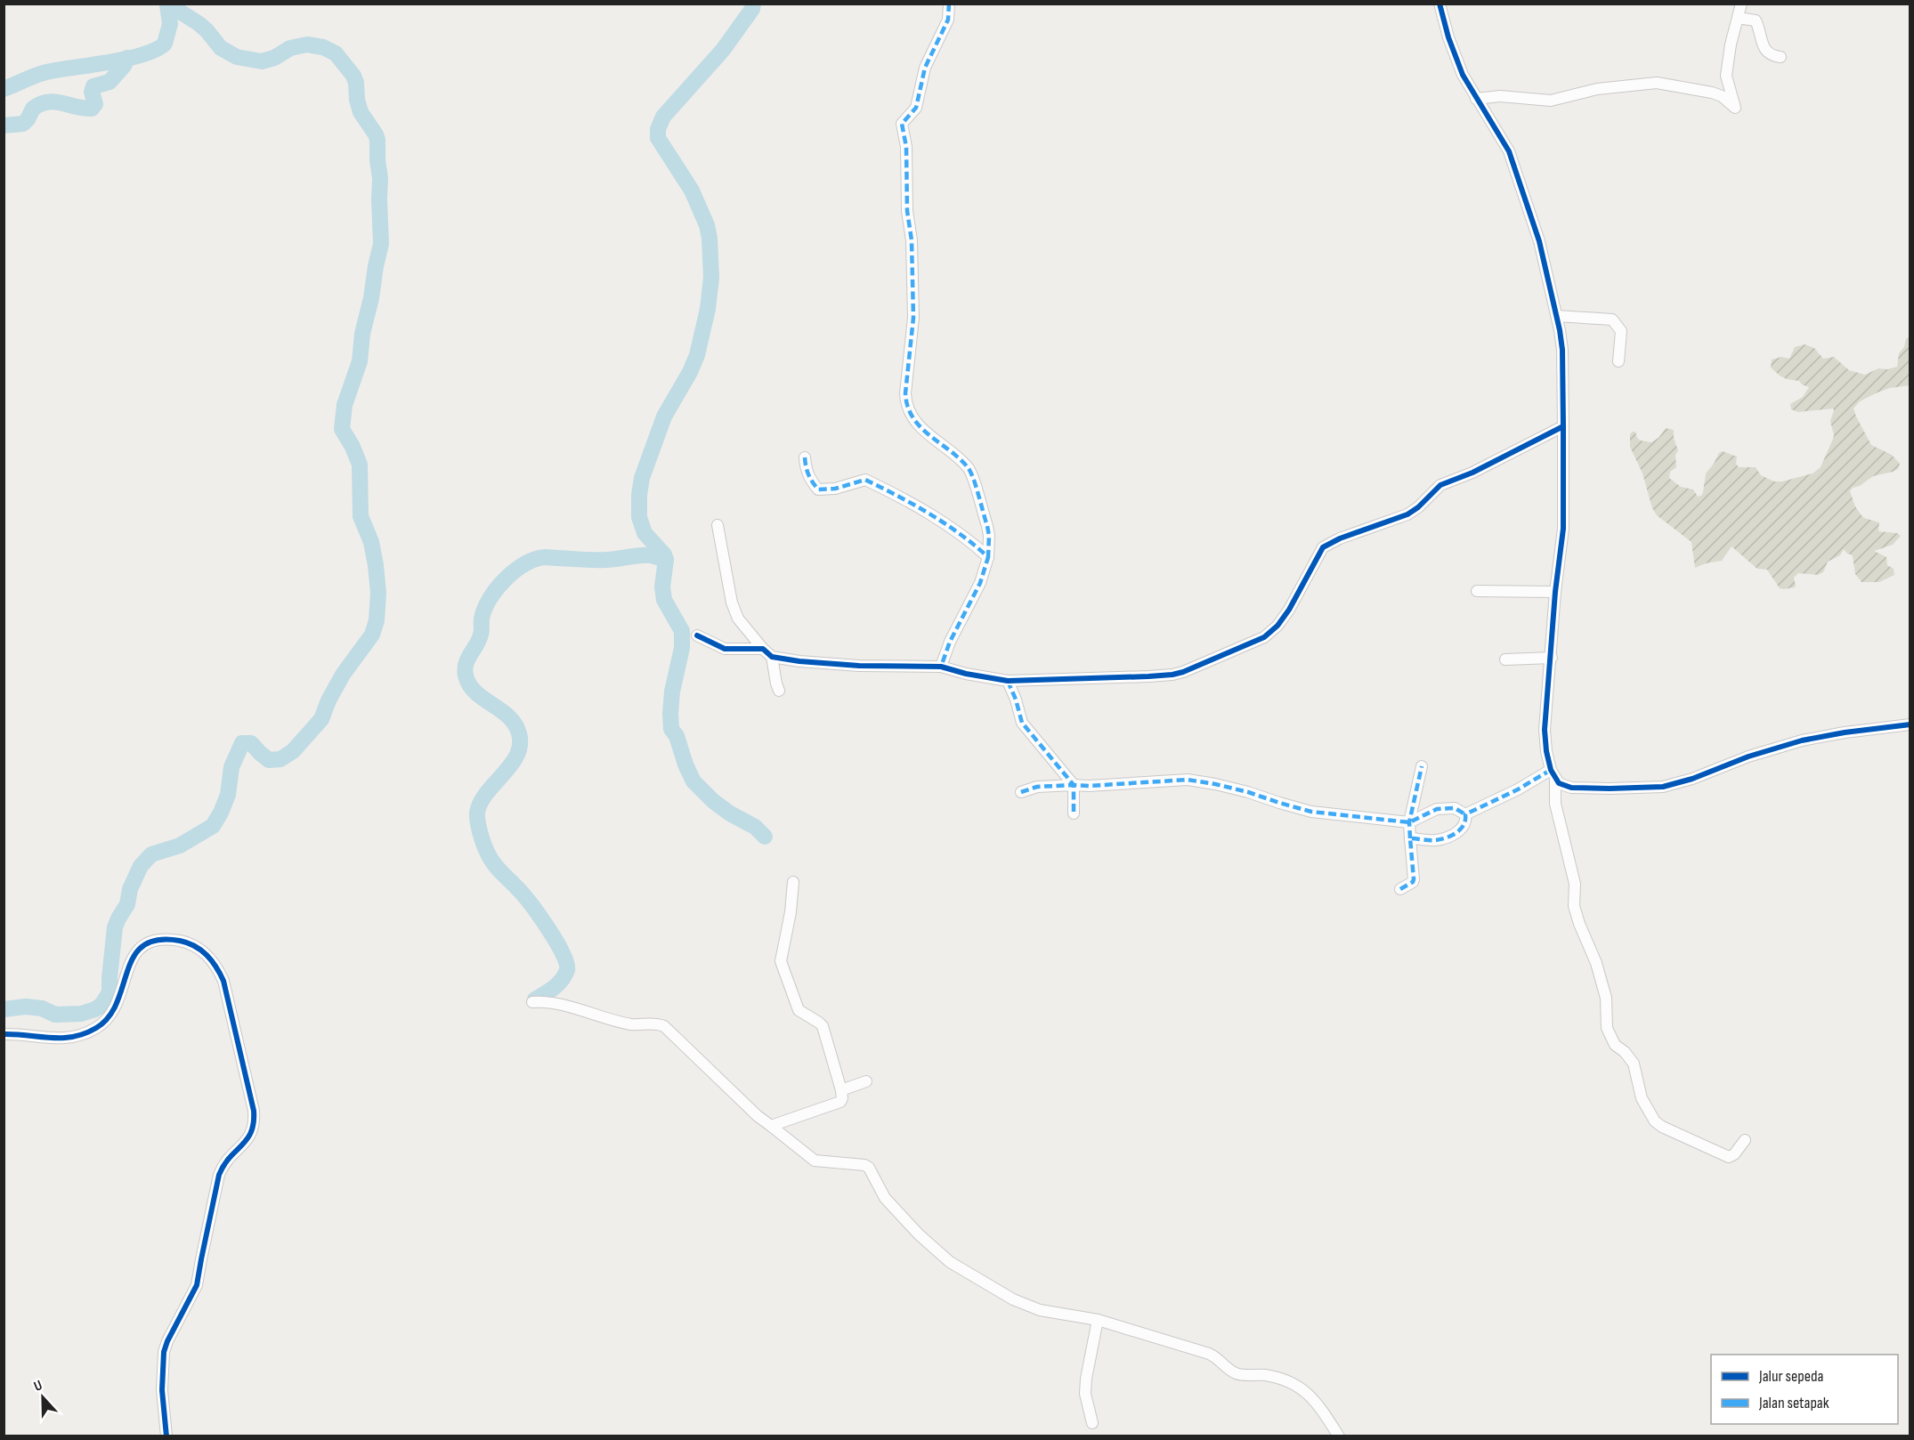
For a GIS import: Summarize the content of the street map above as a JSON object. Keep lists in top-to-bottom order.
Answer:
{
  "legend": ["Jalur sepeda", "Jalan setapak"],
  "north": "top"
}
